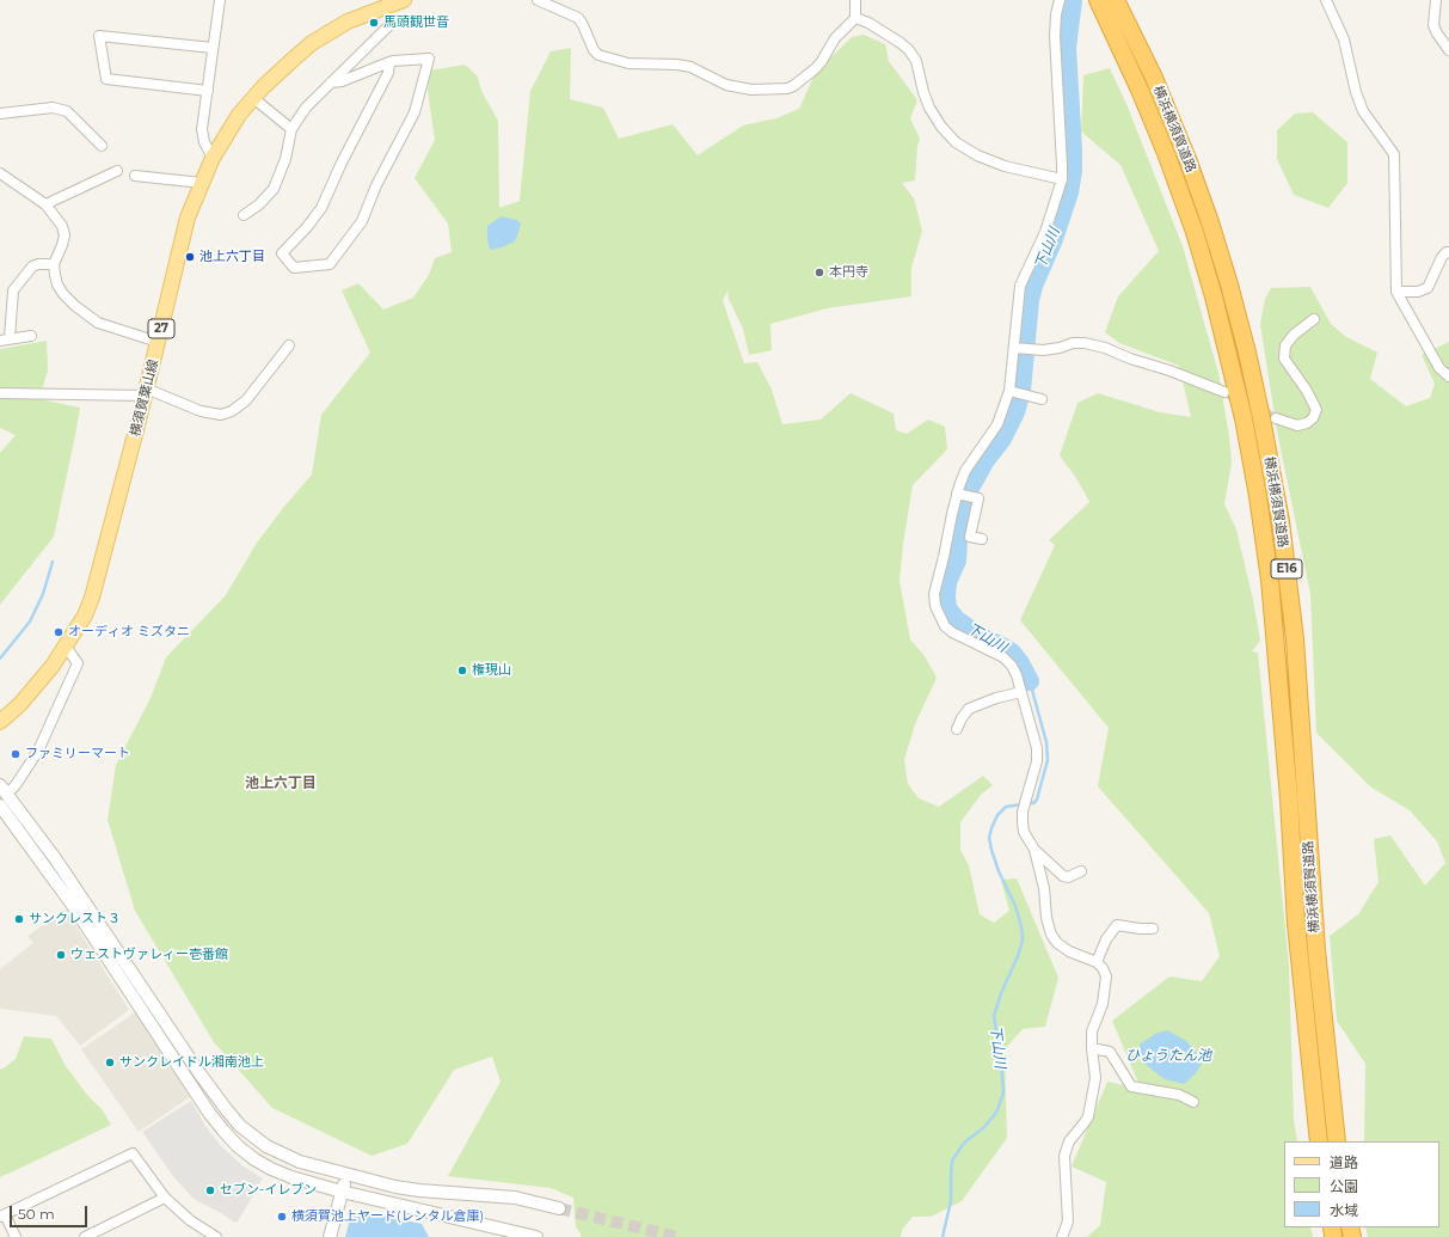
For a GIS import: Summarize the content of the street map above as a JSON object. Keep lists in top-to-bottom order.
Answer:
{
  "streets": {
    "highway": ["横浜横須賀道路", "E16"],
    "main road": ["27", "横須賀葉山線"]
  },
  "districts": ["池上六丁目"],
  "water": ["下山川", "ひょうたん池"],
  "places": [
    "馬頭観世音",
    "池上六丁目",
    "本円寺",
    "オーディオ ミズタニ",
    "権現山",
    "ファミリーマート",
    "サンクレスト３",
    "ウェストヴァレィー壱番館",
    "サンクレイドル湘南池上",
    "セブン-イレブン",
    "横須賀池上ヤード(レンタル倉庫)"
  ],
  "legend": ["道路", "公園", "水域"],
  "scale_bar": "50 m"
}
